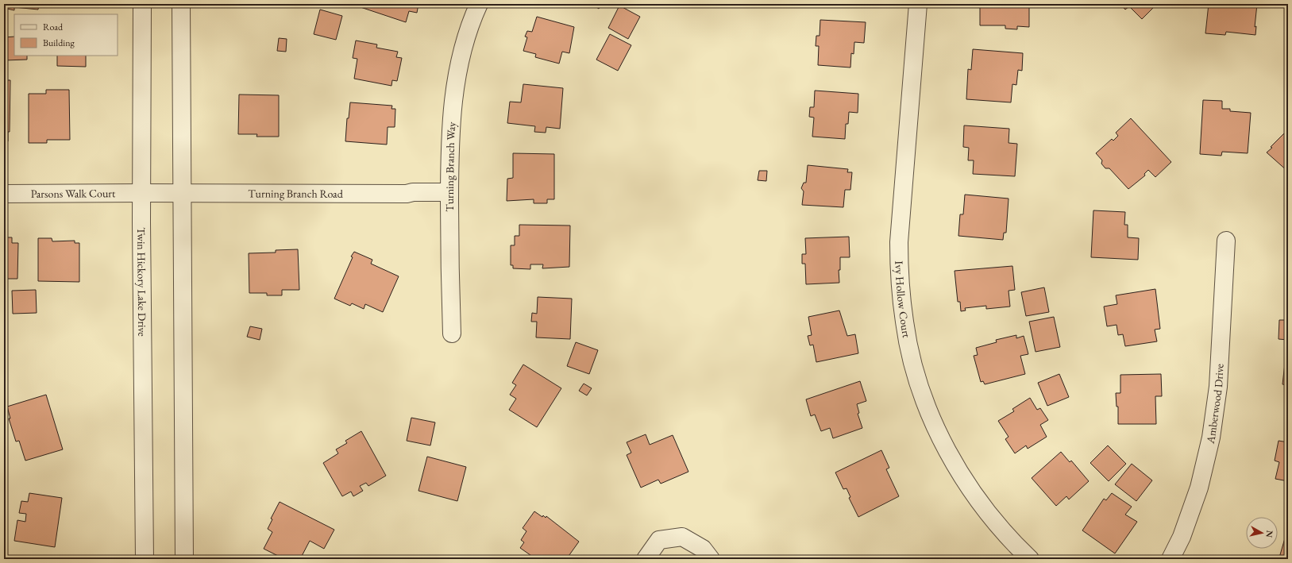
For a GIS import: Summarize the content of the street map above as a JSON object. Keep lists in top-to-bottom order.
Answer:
{
  "streets": {
    "street": [
      "Turning Branch Way",
      "Turning Branch Road",
      "Parsons Walk Court",
      "Twin Hickory Lake Drive",
      "Ivy Hollow Court",
      "Amberwood Drive"
    ]
  },
  "crossings": [
    ["Turning Branch Way", "Turning Branch Road"],
    ["Turning Branch Road", "Parsons Walk Court"],
    ["Turning Branch Road", "Twin Hickory Lake Drive"],
    ["Parsons Walk Court", "Twin Hickory Lake Drive"]
  ],
  "legend": ["Road", "Building"],
  "north": "right"
}
